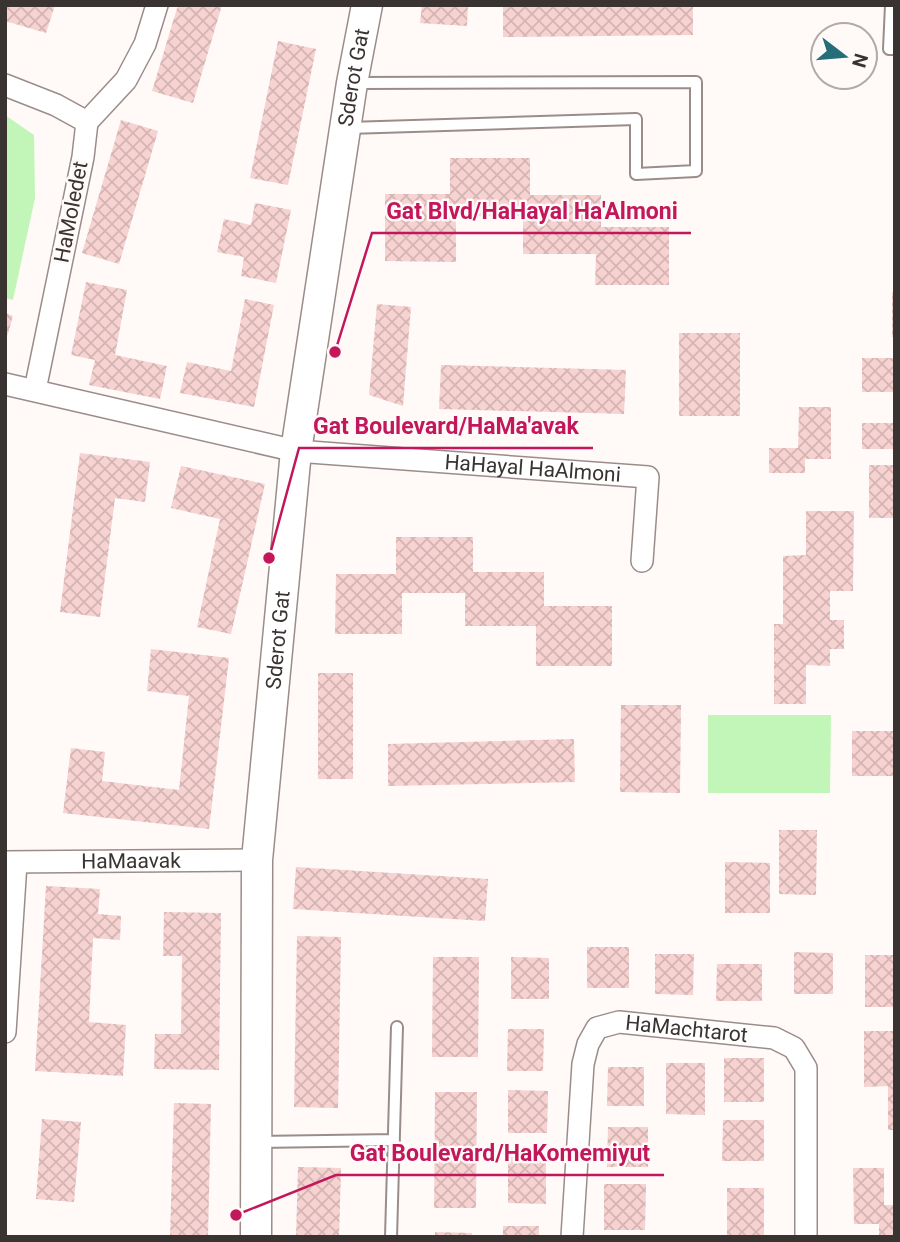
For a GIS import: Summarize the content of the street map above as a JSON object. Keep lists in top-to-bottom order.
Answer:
{
  "streets": {
    "street": [
      "Sderot Gat",
      "HaMoledet",
      "HaHayal HaAlmoni",
      "HaMaavak",
      "HaMachtarot"
    ]
  },
  "crossings": [
    ["Sderot Gat", "HaHayal HaAlmoni"],
    ["Sderot Gat", "HaMaavak"],
    ["HaMoledet", "HaHayal HaAlmoni"]
  ],
  "places": ["Gat Blvd/HaHayal Ha'Almoni", "Gat Boulevard/HaMa'avak", "Gat Boulevard/HaKomemiyut"],
  "north": "right"
}
